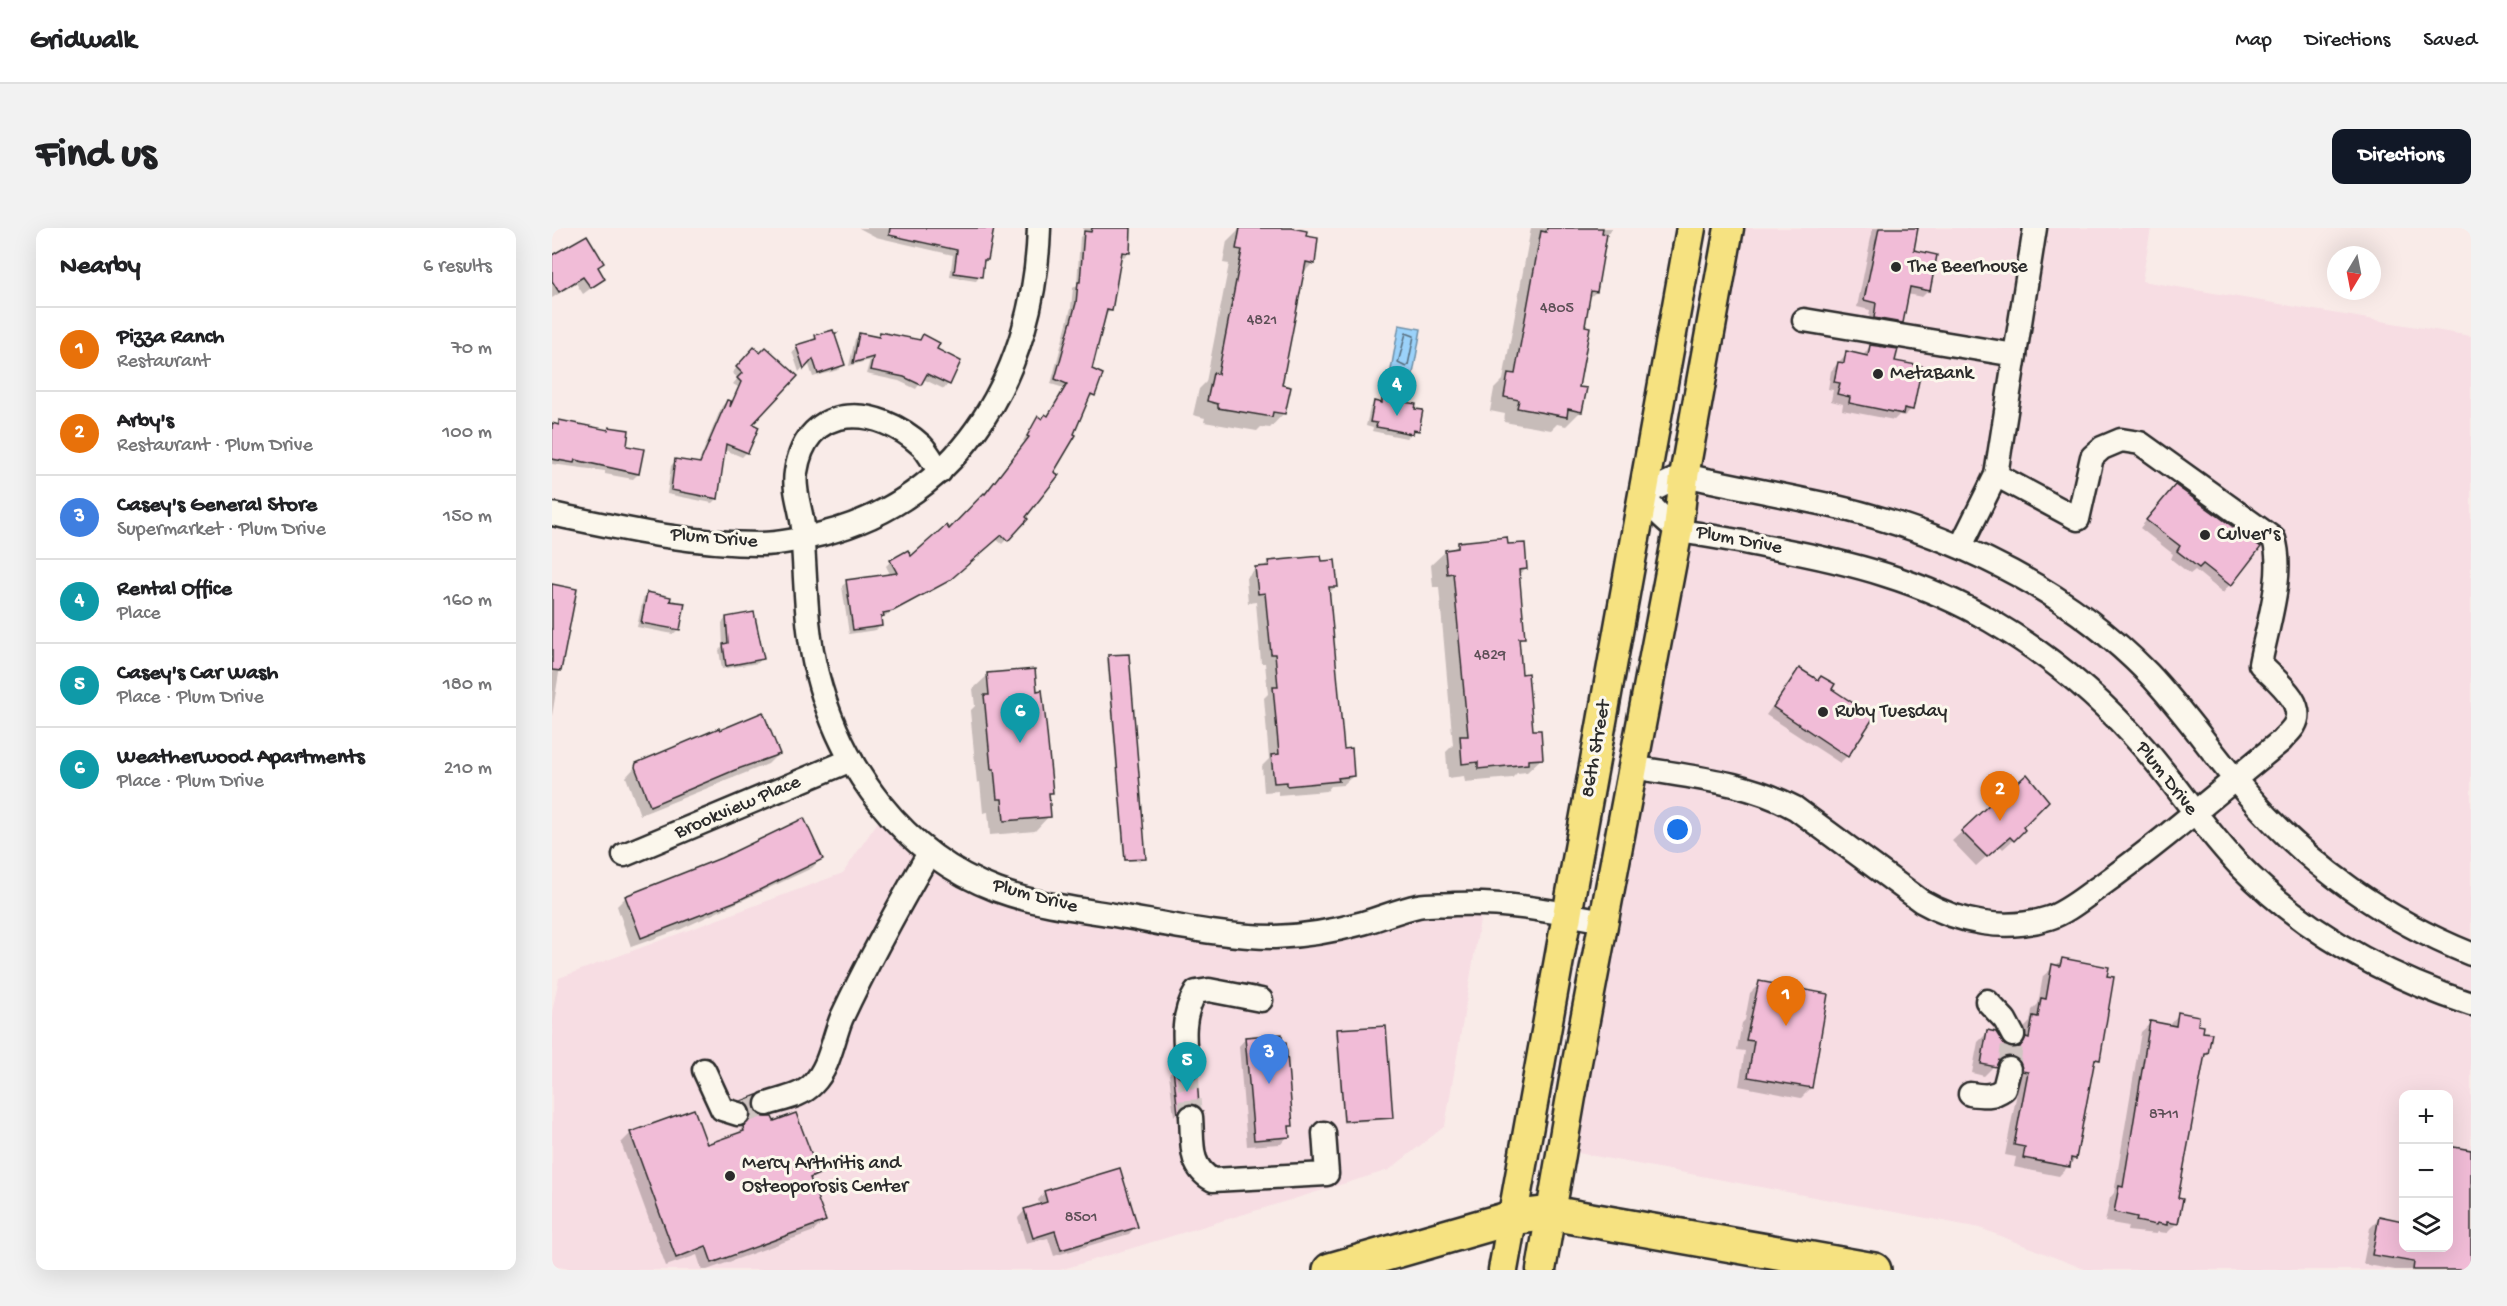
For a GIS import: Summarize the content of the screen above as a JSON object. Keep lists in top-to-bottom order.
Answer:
{
  "streets": {
    "main road": ["86th Street"],
    "street": ["Plum Drive", "Brookview Place"]
  },
  "crossings": [
    ["Plum Drive", "86th Street"],
    ["Plum Drive", "Brookview Place"]
  ],
  "places": [
    "The Beerhouse",
    "MetaBank",
    "Culver's",
    "Ruby Tuesday",
    "Mercy Arthritis and Osteoporosis Center"
  ],
  "house_numbers": [
    "4805",
    "4821",
    "4829",
    "8711",
    "8501"
  ],
  "north": "bottom",
  "page": {
    "header": "Gridwalk",
    "nav": ["Map", "Directions", "Saved"],
    "buttons": "Directions",
    "title": "Find us",
    "heading": ["Nearby", "6 results"],
    "list": [
      {
        "mark": "1",
        "name": "Pizza Ranch",
        "note": "Restaurant",
        "value": "70 m"
      },
      {
        "mark": "2",
        "name": "Arby's",
        "note": "Restaurant · Plum Drive",
        "value": "100 m"
      },
      {
        "mark": "3",
        "name": "Casey's General Store",
        "note": "Supermarket · Plum Drive",
        "value": "150 m"
      },
      {
        "mark": "4",
        "name": "Rental Office",
        "note": "Place",
        "value": "160 m"
      },
      {
        "mark": "5",
        "name": "Casey's Car Wash",
        "note": "Place · Plum Drive",
        "value": "180 m"
      },
      {
        "mark": "6",
        "name": "Weatherwood Apartments",
        "note": "Place · Plum Drive",
        "value": "210 m"
      }
    ],
    "pins": [
      "4",
      "6",
      "2",
      "1",
      "3",
      "5"
    ],
    "map_buttons": ["+", "−"]
  }
}
